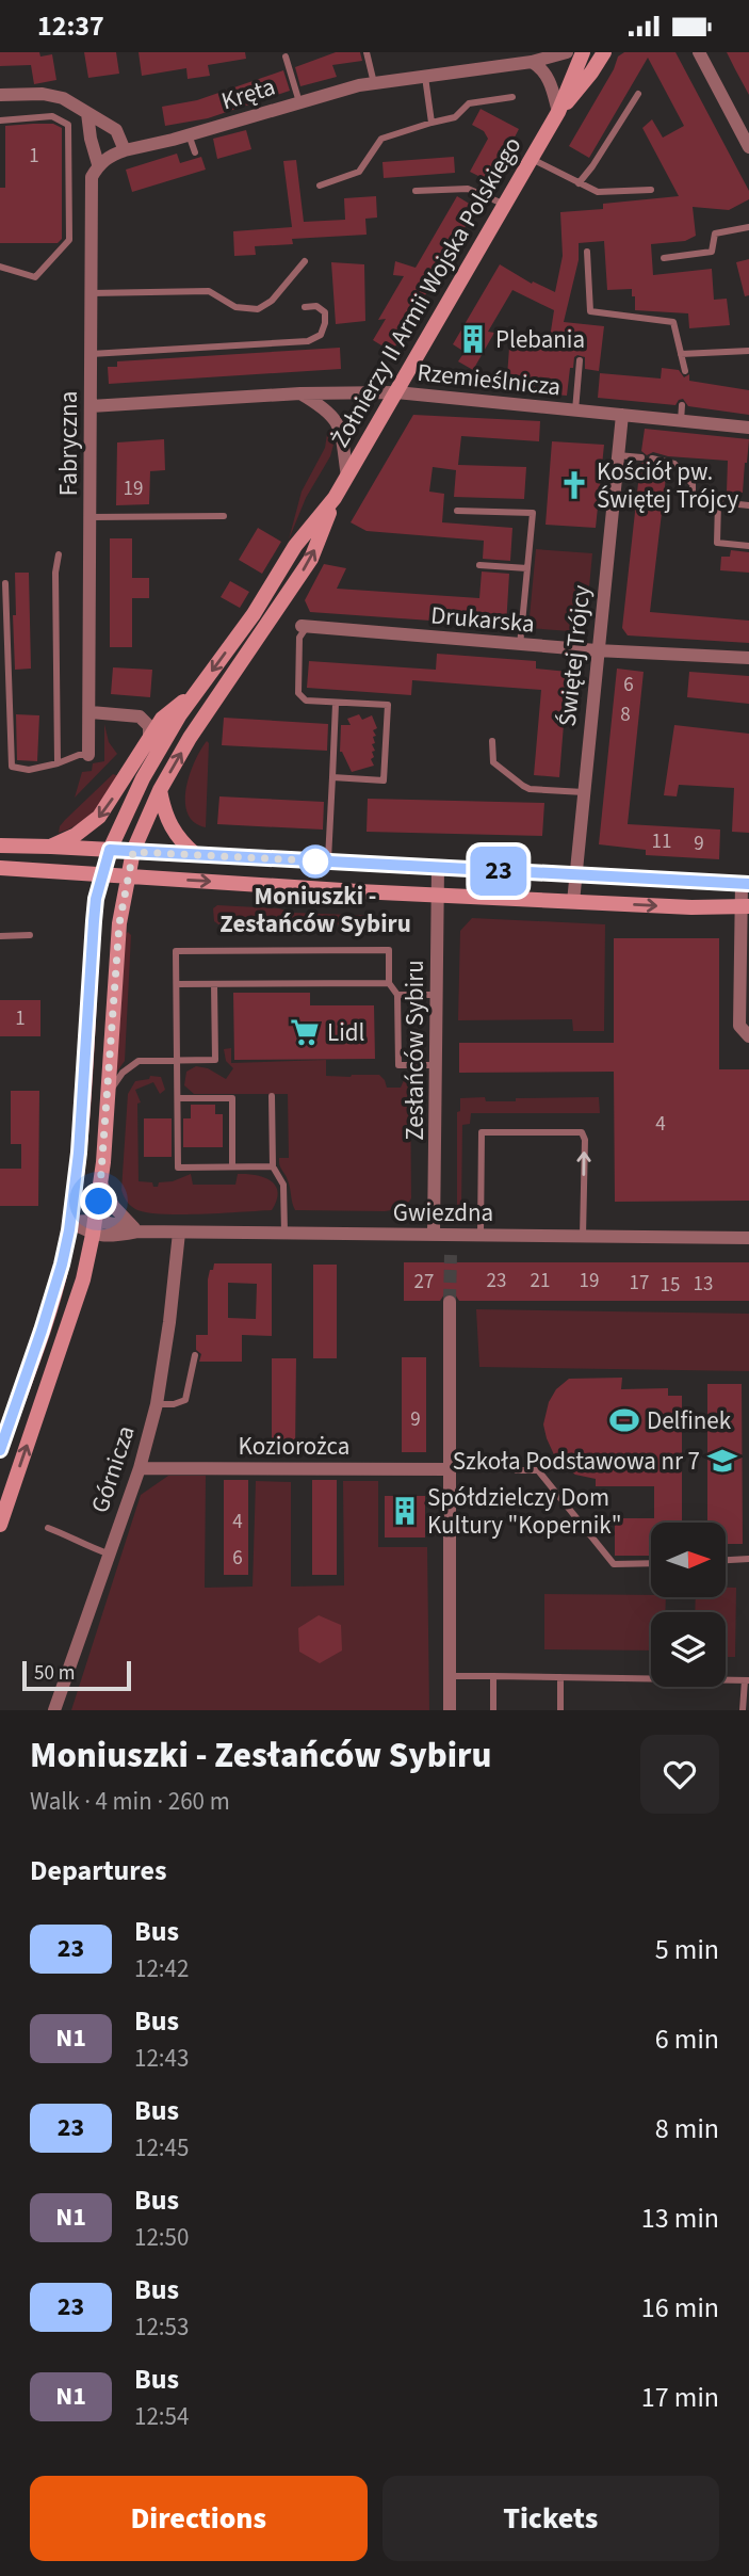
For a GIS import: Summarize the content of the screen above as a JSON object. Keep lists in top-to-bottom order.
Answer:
{
  "streets": {
    "street": [
      "Kręta",
      "Żołnierzy II Armii Wojska Polskiego",
      "Rzemieślnicza",
      "Fabryczna",
      "Drukarska",
      "Świętej Trójcy",
      "Zesłańców Sybiru",
      "Gwiezdna",
      "Koziorożca",
      "Górnicza"
    ]
  },
  "crossings": [
    ["Żołnierzy II Armii Wojska Polskiego", "Rzemieślnicza"],
    ["Żołnierzy II Armii Wojska Polskiego", "Gwiezdna"],
    ["Rzemieślnicza", "Fabryczna"],
    ["Rzemieślnicza", "Świętej Trójcy"],
    ["Drukarska", "Świętej Trójcy"],
    ["Zesłańców Sybiru", "Gwiezdna"],
    ["Gwiezdna", "Górnicza"],
    ["Koziorożca", "Górnicza"]
  ],
  "places": {
    "building": ["Plebania", "Spółdzielczy Dom Kultury \"Kopernik\""],
    "church": ["Kościół pw. Świętej Trójcy"],
    "other": ["Moniuszki - Zesłańców Sybiru"],
    "supermarket": ["Lidl"],
    "sports": ["Delfinek"],
    "school or university": ["Szkoła Podstawowa nr 7"]
  },
  "lines": ["bus line 23"],
  "house_numbers": [
    "1",
    "19",
    "6",
    "8",
    "11",
    "9",
    "1",
    "4",
    "23",
    "21",
    "19",
    "27",
    "17",
    "13",
    "15",
    "9",
    "4",
    "6"
  ],
  "scale_bar": "50 m",
  "north": "right",
  "page": {
    "status": "12:37",
    "on_map": "23",
    "scale": "50 m",
    "heading": [
      ["Moniuszki - Zesłańców Sybiru", "Walk · 4 min · 260 m"],
      "Departures"
    ],
    "list": [
      {
        "mark": "23",
        "name": "Bus",
        "note": "12:42",
        "value": "5 min"
      },
      {
        "mark": "N1",
        "name": "Bus",
        "note": "12:43",
        "value": "6 min"
      },
      {
        "mark": "23",
        "name": "Bus",
        "note": "12:45",
        "value": "8 min"
      },
      {
        "mark": "N1",
        "name": "Bus",
        "note": "12:50",
        "value": "13 min"
      },
      {
        "mark": "23",
        "name": "Bus",
        "note": "12:53",
        "value": "16 min"
      },
      {
        "mark": "N1",
        "name": "Bus",
        "note": "12:54",
        "value": "17 min"
      }
    ],
    "buttons": ["Directions", "Tickets"]
  }
}
